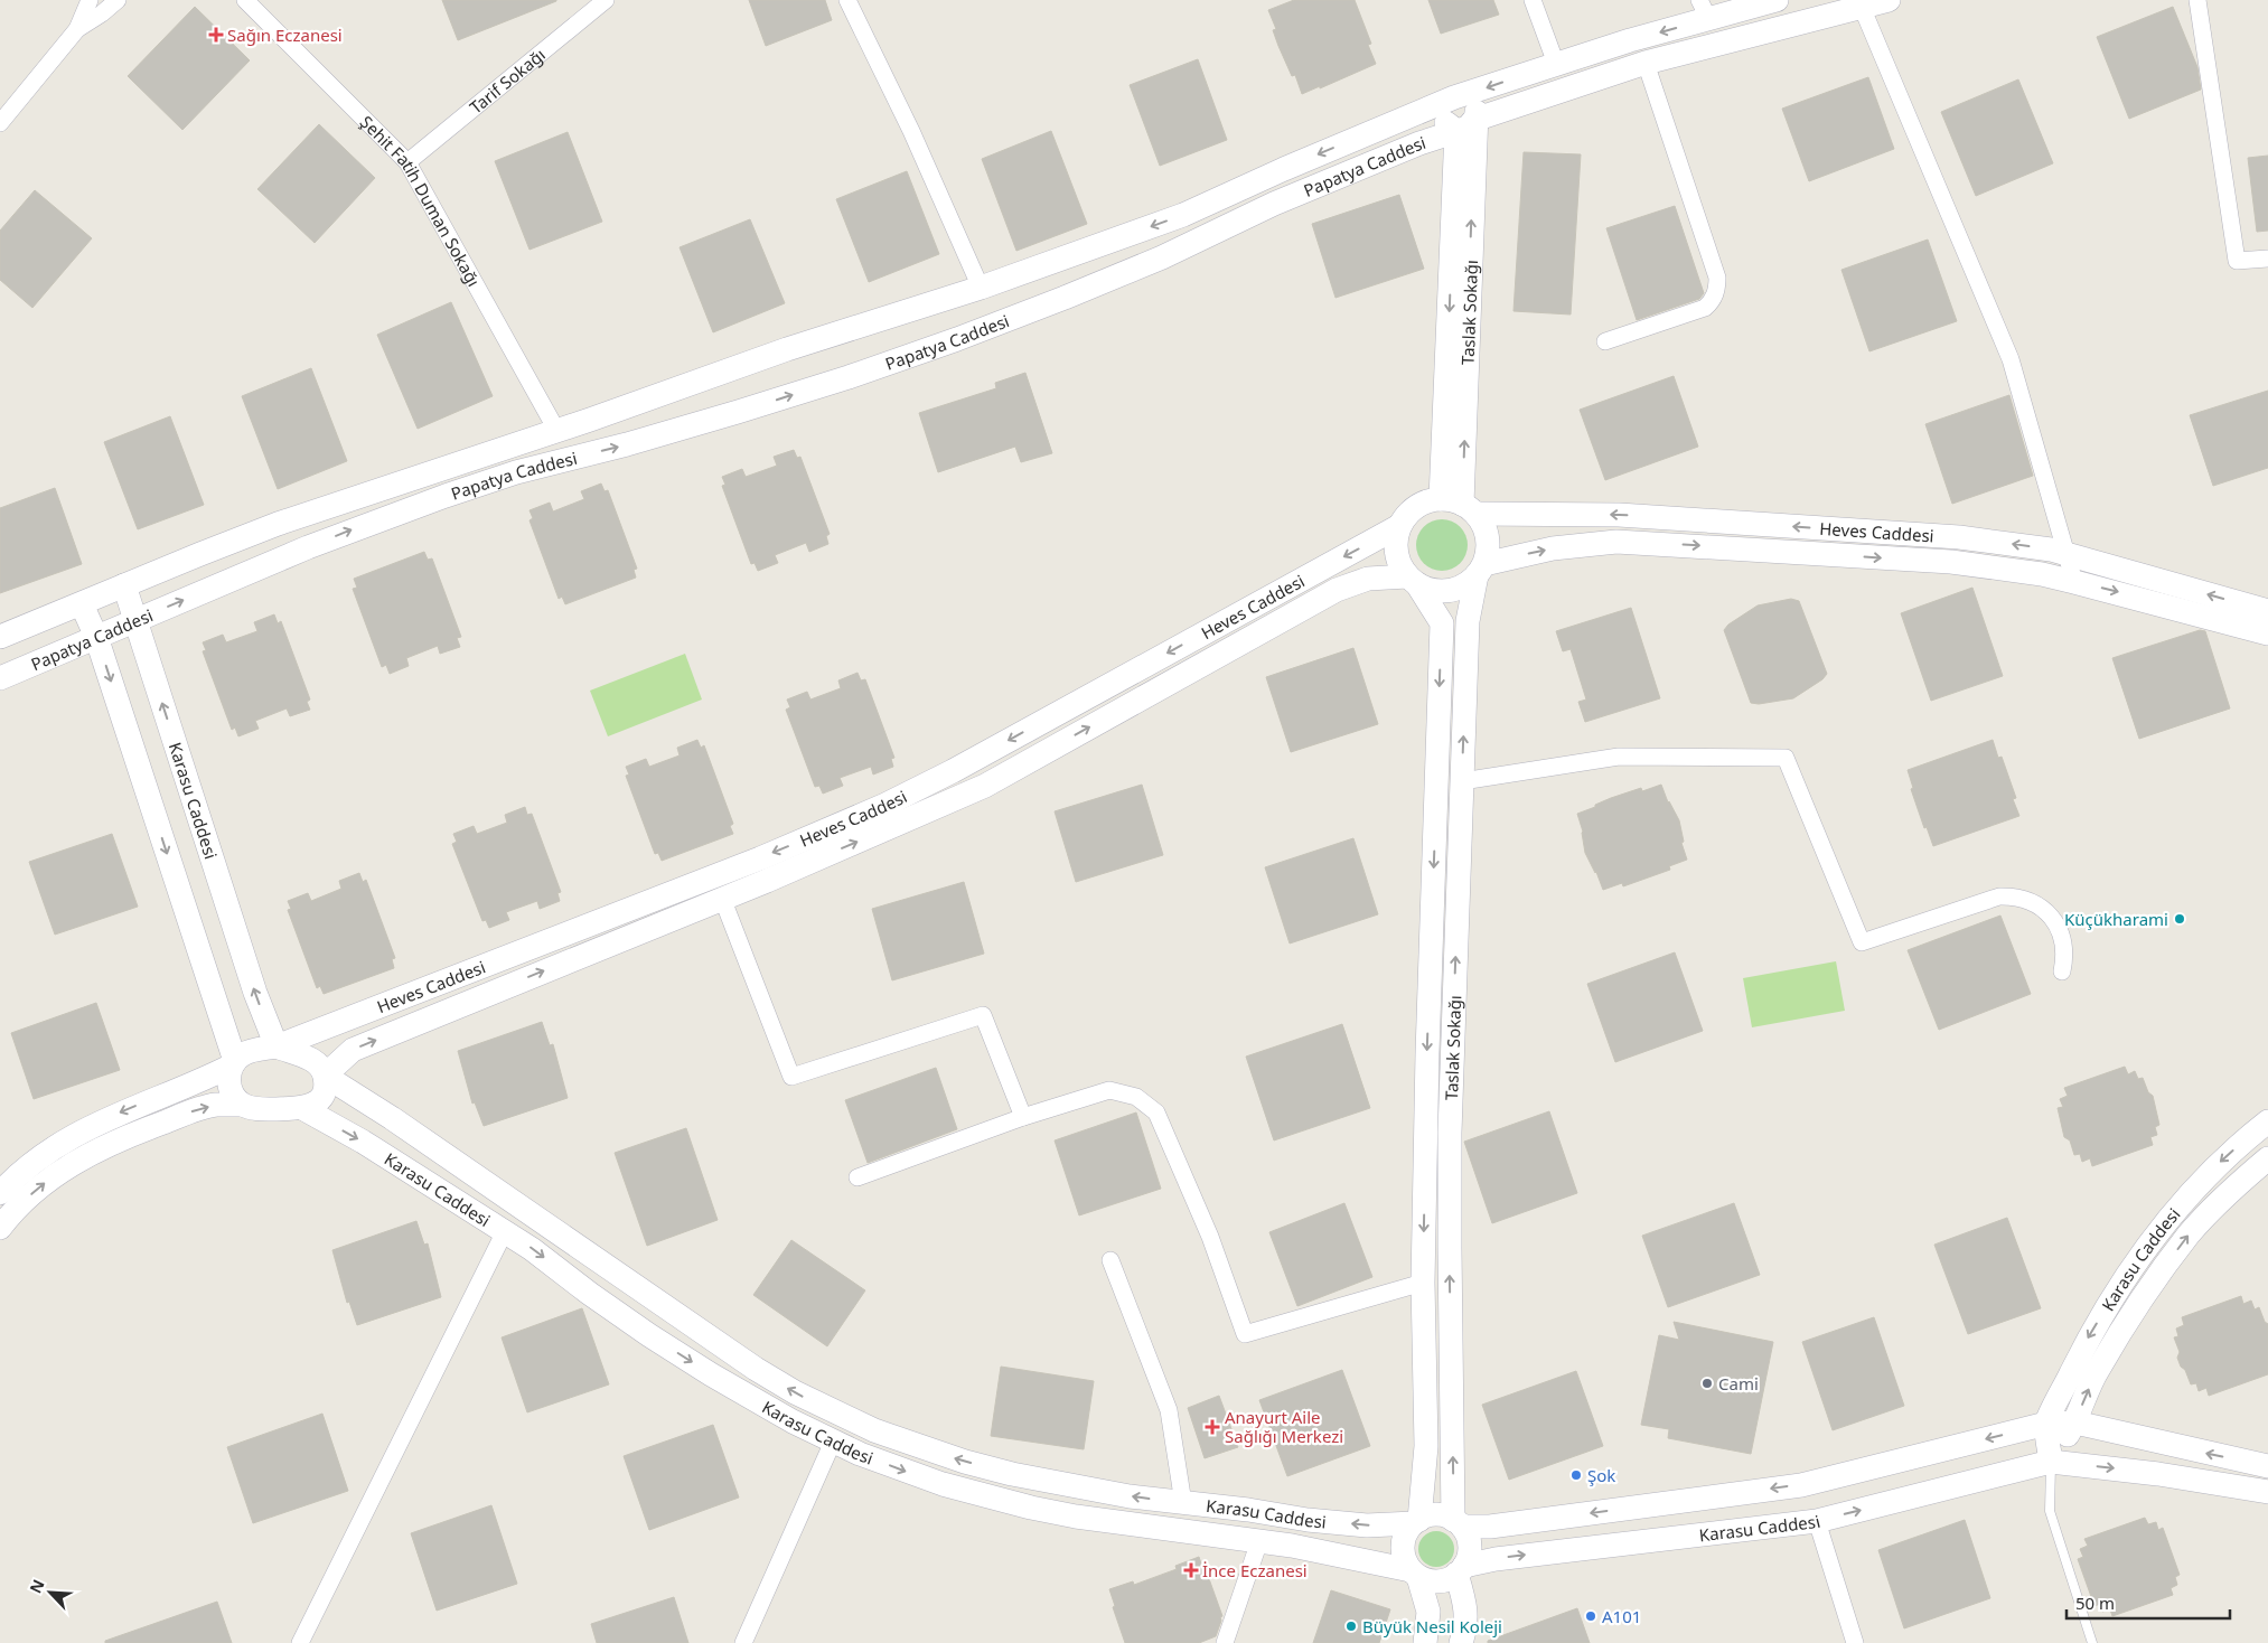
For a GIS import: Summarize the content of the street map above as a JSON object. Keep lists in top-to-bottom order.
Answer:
{
  "streets": {
    "street": [
      "Tarif Sokağı",
      "Papatya Caddesi",
      "Şehit Fatih Duman Sokağı",
      "Taslak Sokağı",
      "Heves Caddesi",
      "Karasu Caddesi"
    ]
  },
  "crossings": [
    ["Tarif Sokağı", "Şehit Fatih Duman Sokağı"],
    ["Papatya Caddesi", "Şehit Fatih Duman Sokağı"],
    ["Papatya Caddesi", "Taslak Sokağı"],
    ["Papatya Caddesi", "Karasu Caddesi"],
    ["Taslak Sokağı", "Heves Caddesi"],
    ["Taslak Sokağı", "Karasu Caddesi"],
    ["Heves Caddesi", "Karasu Caddesi"]
  ],
  "places": {
    "health": ["Sağın Eczanesi", "Anayurt Aile Sağlığı Merkezi", "İnce Eczanesi"],
    "other": [
      "Küçükharami",
      "Cami",
      "Şok",
      "A101",
      "Büyük Nesil Koleji"
    ]
  },
  "scale_bar": "50 m",
  "north": "top left"
}
